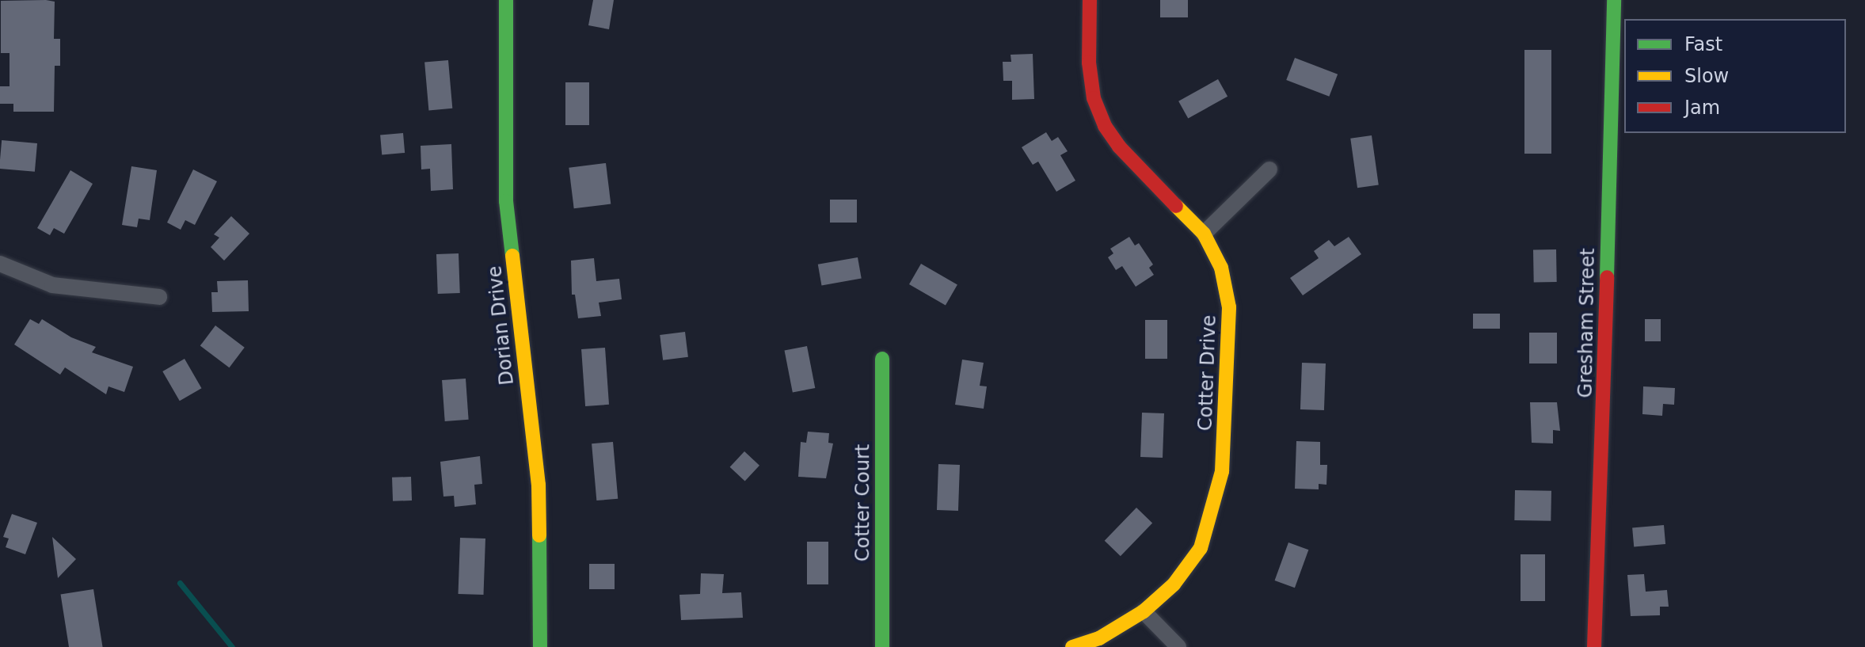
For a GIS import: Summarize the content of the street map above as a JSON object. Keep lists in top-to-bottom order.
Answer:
{
  "streets": {
    "street": [
      "Gresham Street",
      "Dorian Drive",
      "Cotter Drive",
      "Cotter Court"
    ]
  },
  "legend": ["Fast", "Slow", "Jam"]
}
